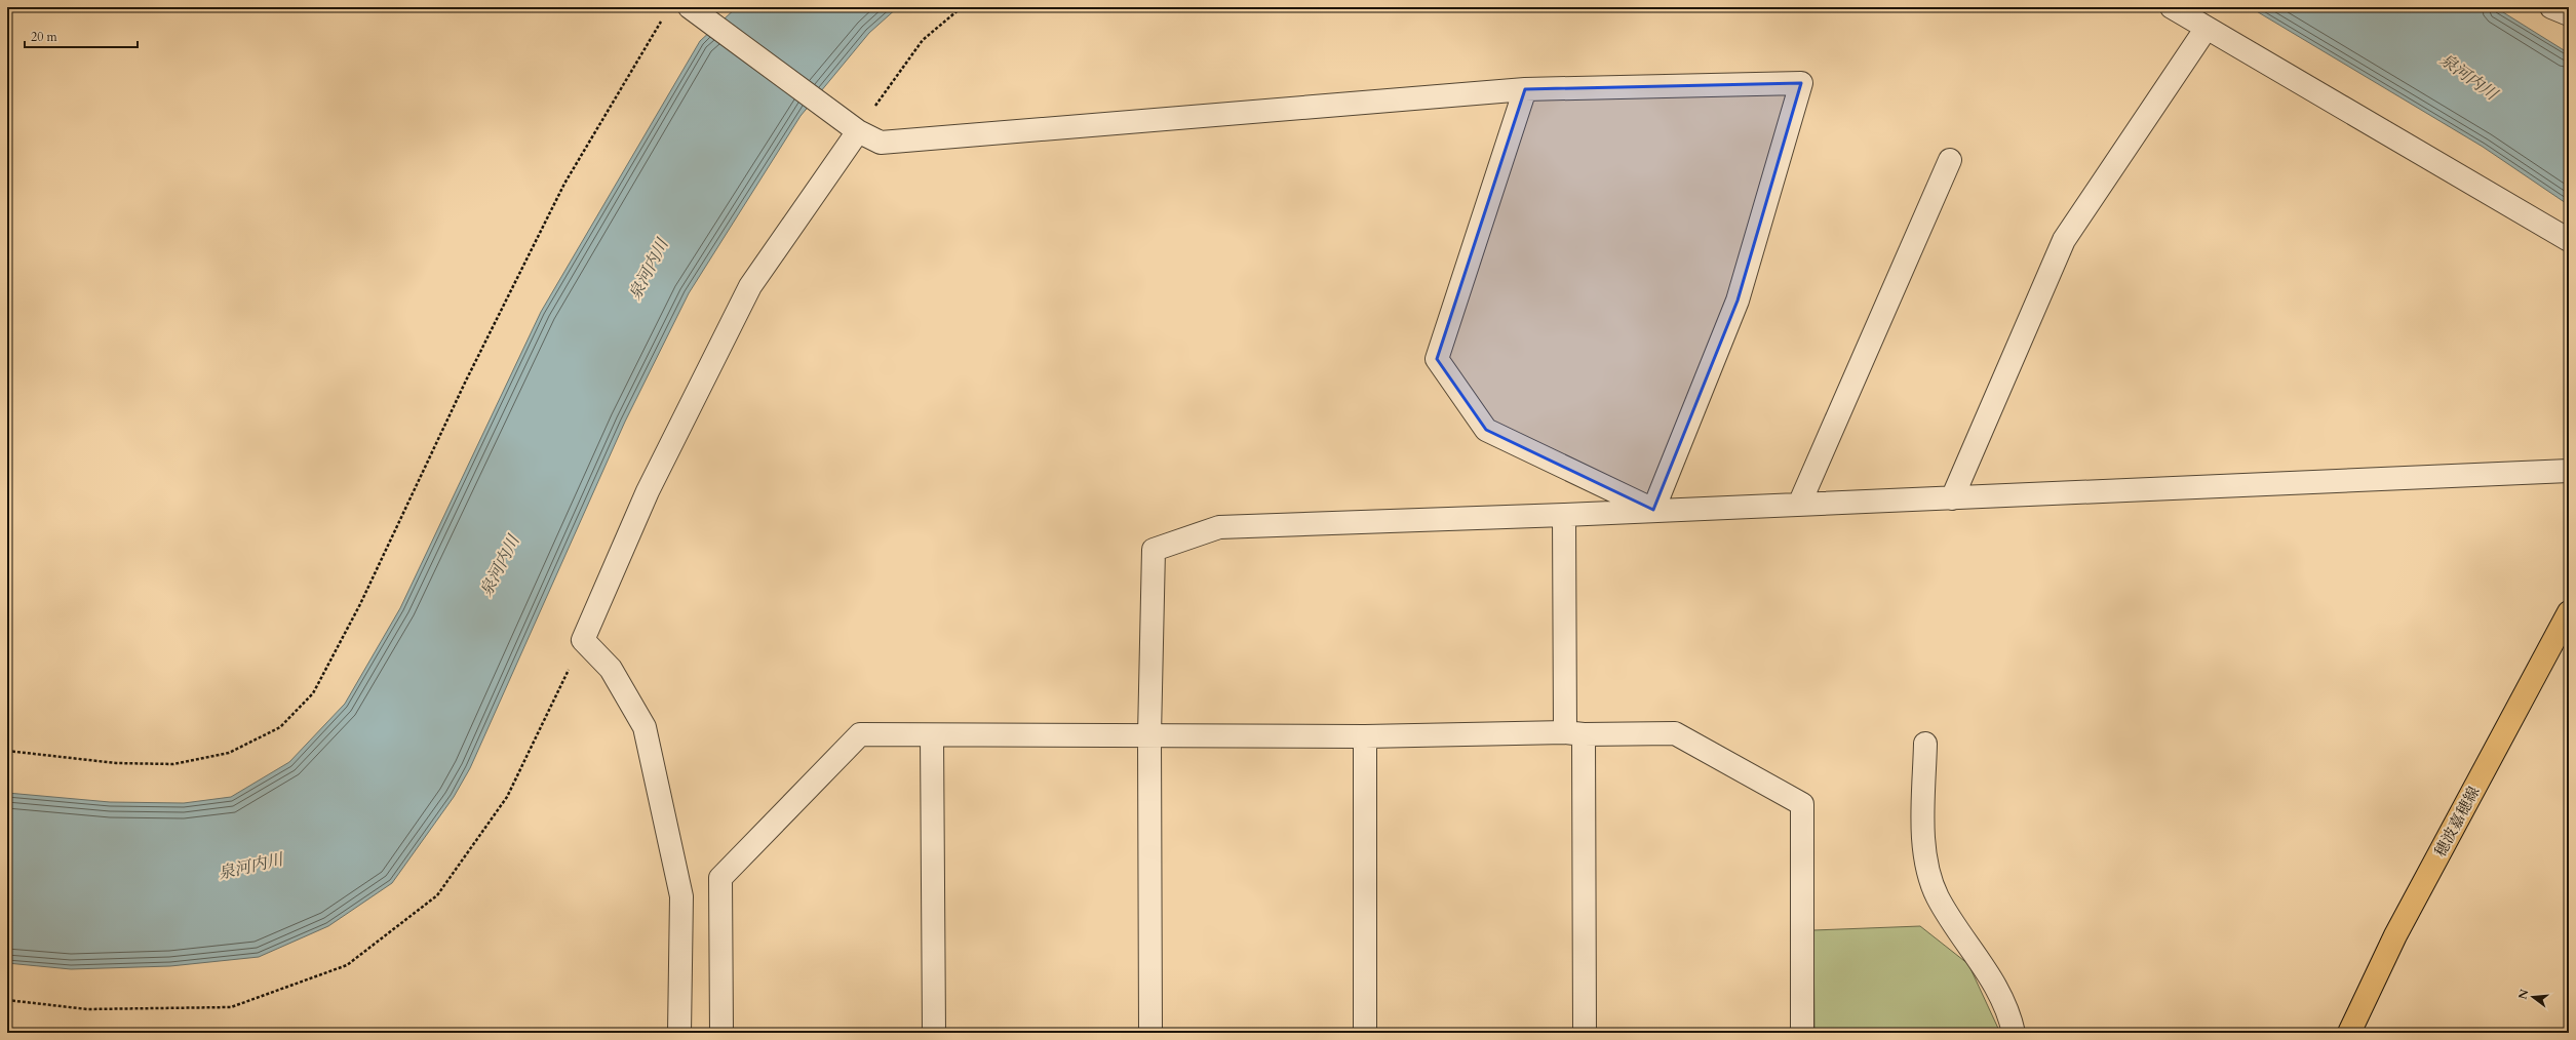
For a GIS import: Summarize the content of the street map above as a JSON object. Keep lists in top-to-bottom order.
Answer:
{
  "streets": {
    "main road": ["穂波嘉穂線"]
  },
  "water": ["泉河内川"],
  "scale_bar": "20 m",
  "north": "left"
}
